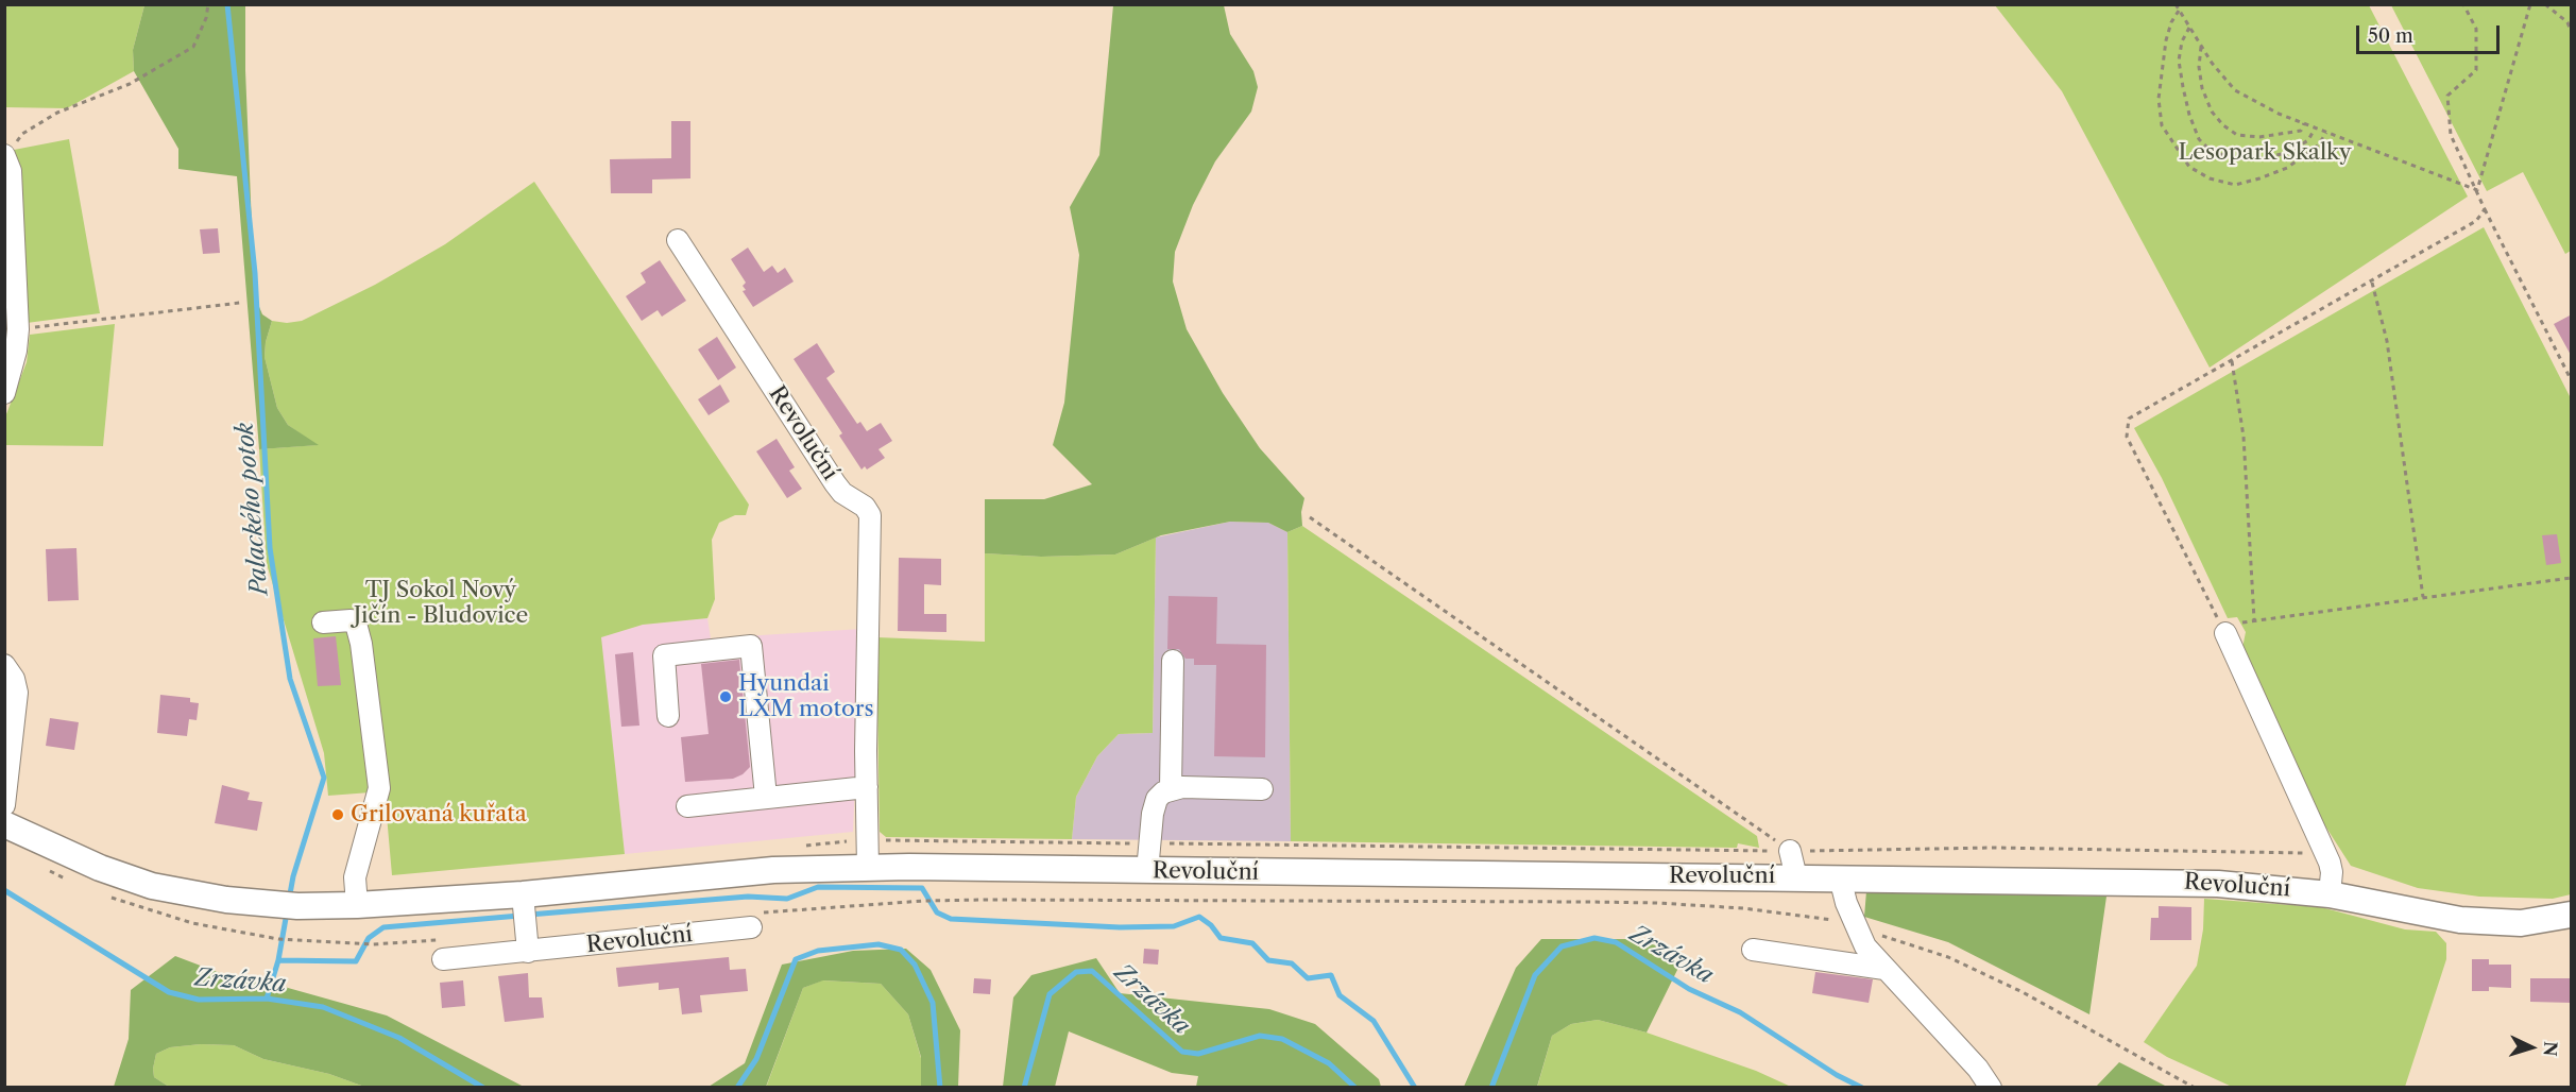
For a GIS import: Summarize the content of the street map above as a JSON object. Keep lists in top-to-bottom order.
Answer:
{
  "streets": {
    "main road": ["Revoluční"]
  },
  "water": ["Palackého potok", "Zrzávka"],
  "parks": ["Lesopark Skalky", "TJ Sokol Nový Jičín - Bludovice"],
  "places": ["Hyundai LXM motors", "Grilovaná kuřata"],
  "scale_bar": "50 m",
  "north": "right"
}
